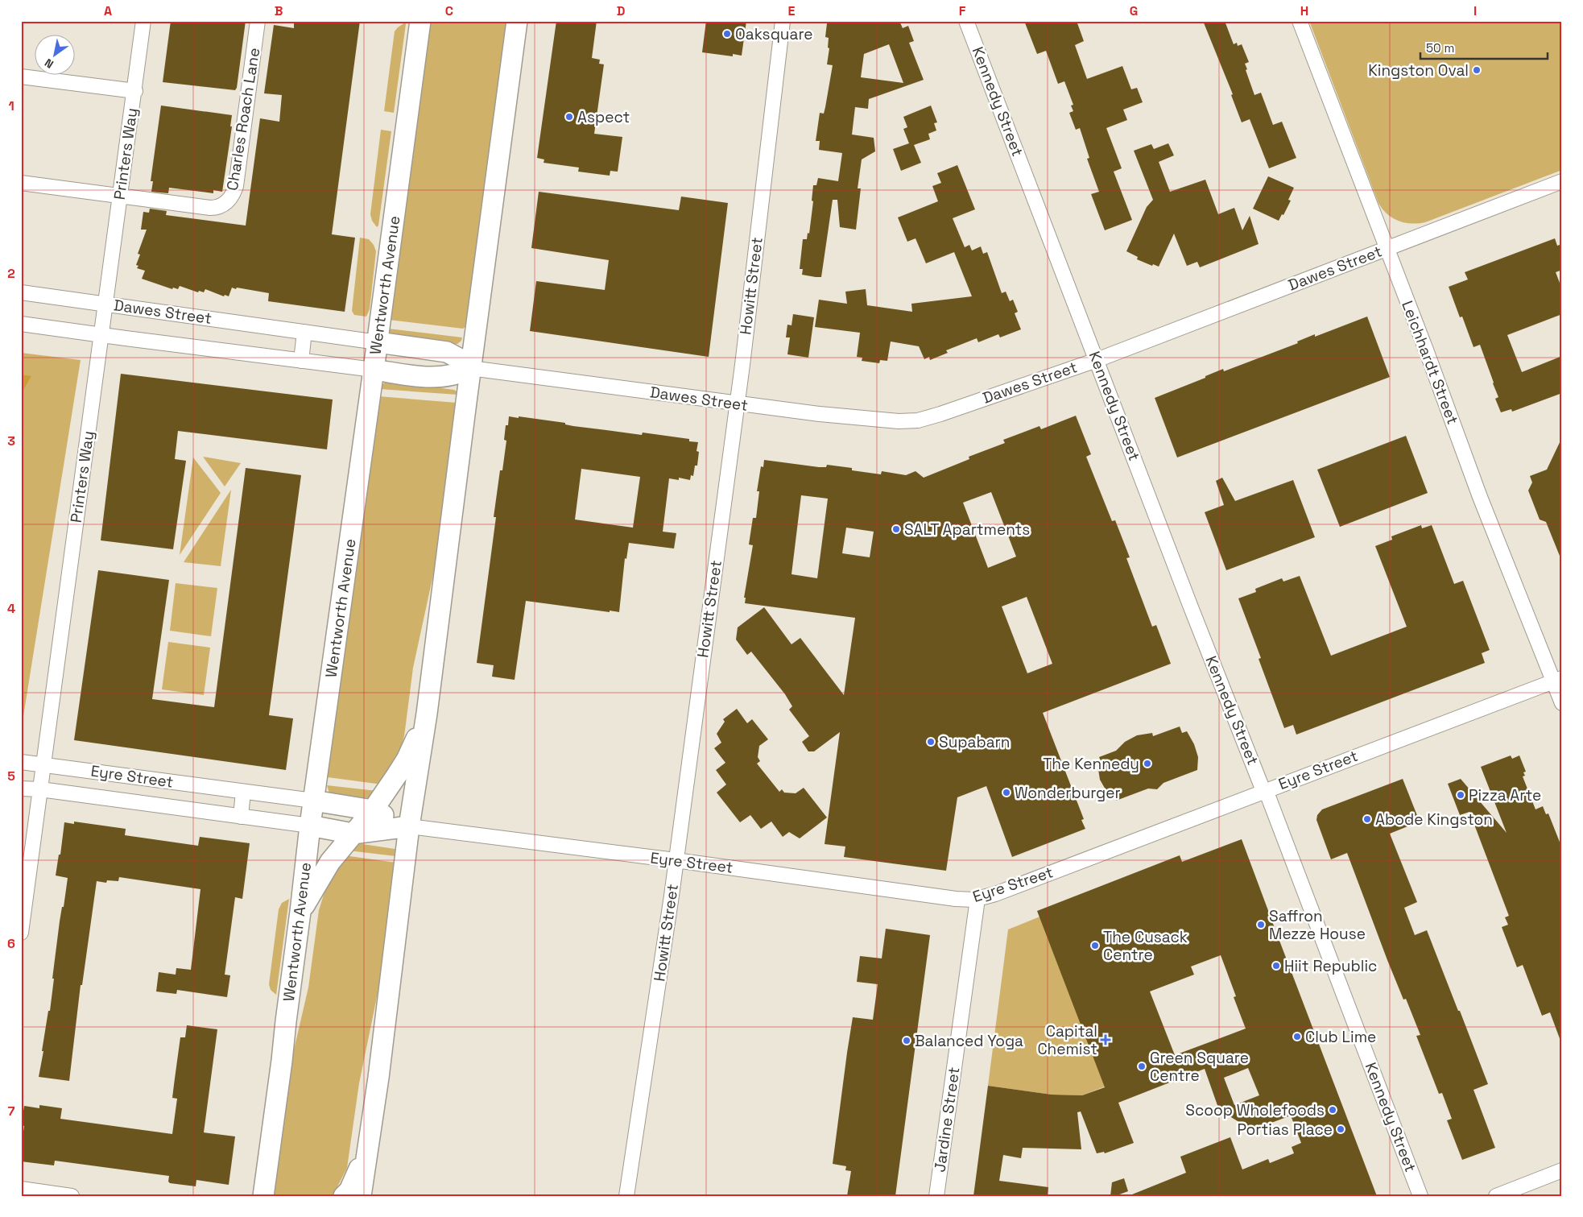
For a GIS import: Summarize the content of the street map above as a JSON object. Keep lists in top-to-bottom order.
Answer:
{
  "streets": {
    "main road": ["Wentworth Avenue", "Eyre Street"],
    "street": [
      "Kennedy Street",
      "Charles Roach Lane",
      "Printers Way",
      "Dawes Street",
      "Howitt Street",
      "Leichhardt Street",
      "Jardine Street"
    ]
  },
  "crossings": [
    ["Kennedy Street", "Dawes Street"],
    ["Kennedy Street", "Eyre Street"],
    ["Charles Roach Lane", "Printers Way"],
    ["Printers Way", "Dawes Street"],
    ["Printers Way", "Eyre Street"],
    ["Dawes Street", "Wentworth Avenue"],
    ["Dawes Street", "Howitt Street"],
    ["Dawes Street", "Leichhardt Street"],
    ["Wentworth Avenue", "Eyre Street"],
    ["Howitt Street", "Eyre Street"],
    ["Leichhardt Street", "Eyre Street"],
    ["Eyre Street", "Jardine Street"]
  ],
  "places": {
    "other": [
      "Oaksquare",
      "Kingston Oval",
      "Aspect",
      "SALT Apartments",
      "Supabarn",
      "The Kennedy",
      "Wonderburger",
      "Pizza Arte",
      "Abode Kingston",
      "Saffron Mezze House",
      "The Cusack Centre",
      "Hiit Republic",
      "Club Lime",
      "Balanced Yoga",
      "Green Square Centre",
      "Scoop Wholefoods",
      "Portias Place"
    ],
    "health": ["Capital Chemist"]
  },
  "scale_bar": "50 m",
  "north": "bottom left",
  "grid": {
    "columns": [
      "A",
      "B",
      "C",
      "D",
      "E",
      "F",
      "G",
      "H",
      "I"
    ],
    "rows": [
      "1",
      "2",
      "3",
      "4",
      "5",
      "6",
      "7"
    ]
  }
}
